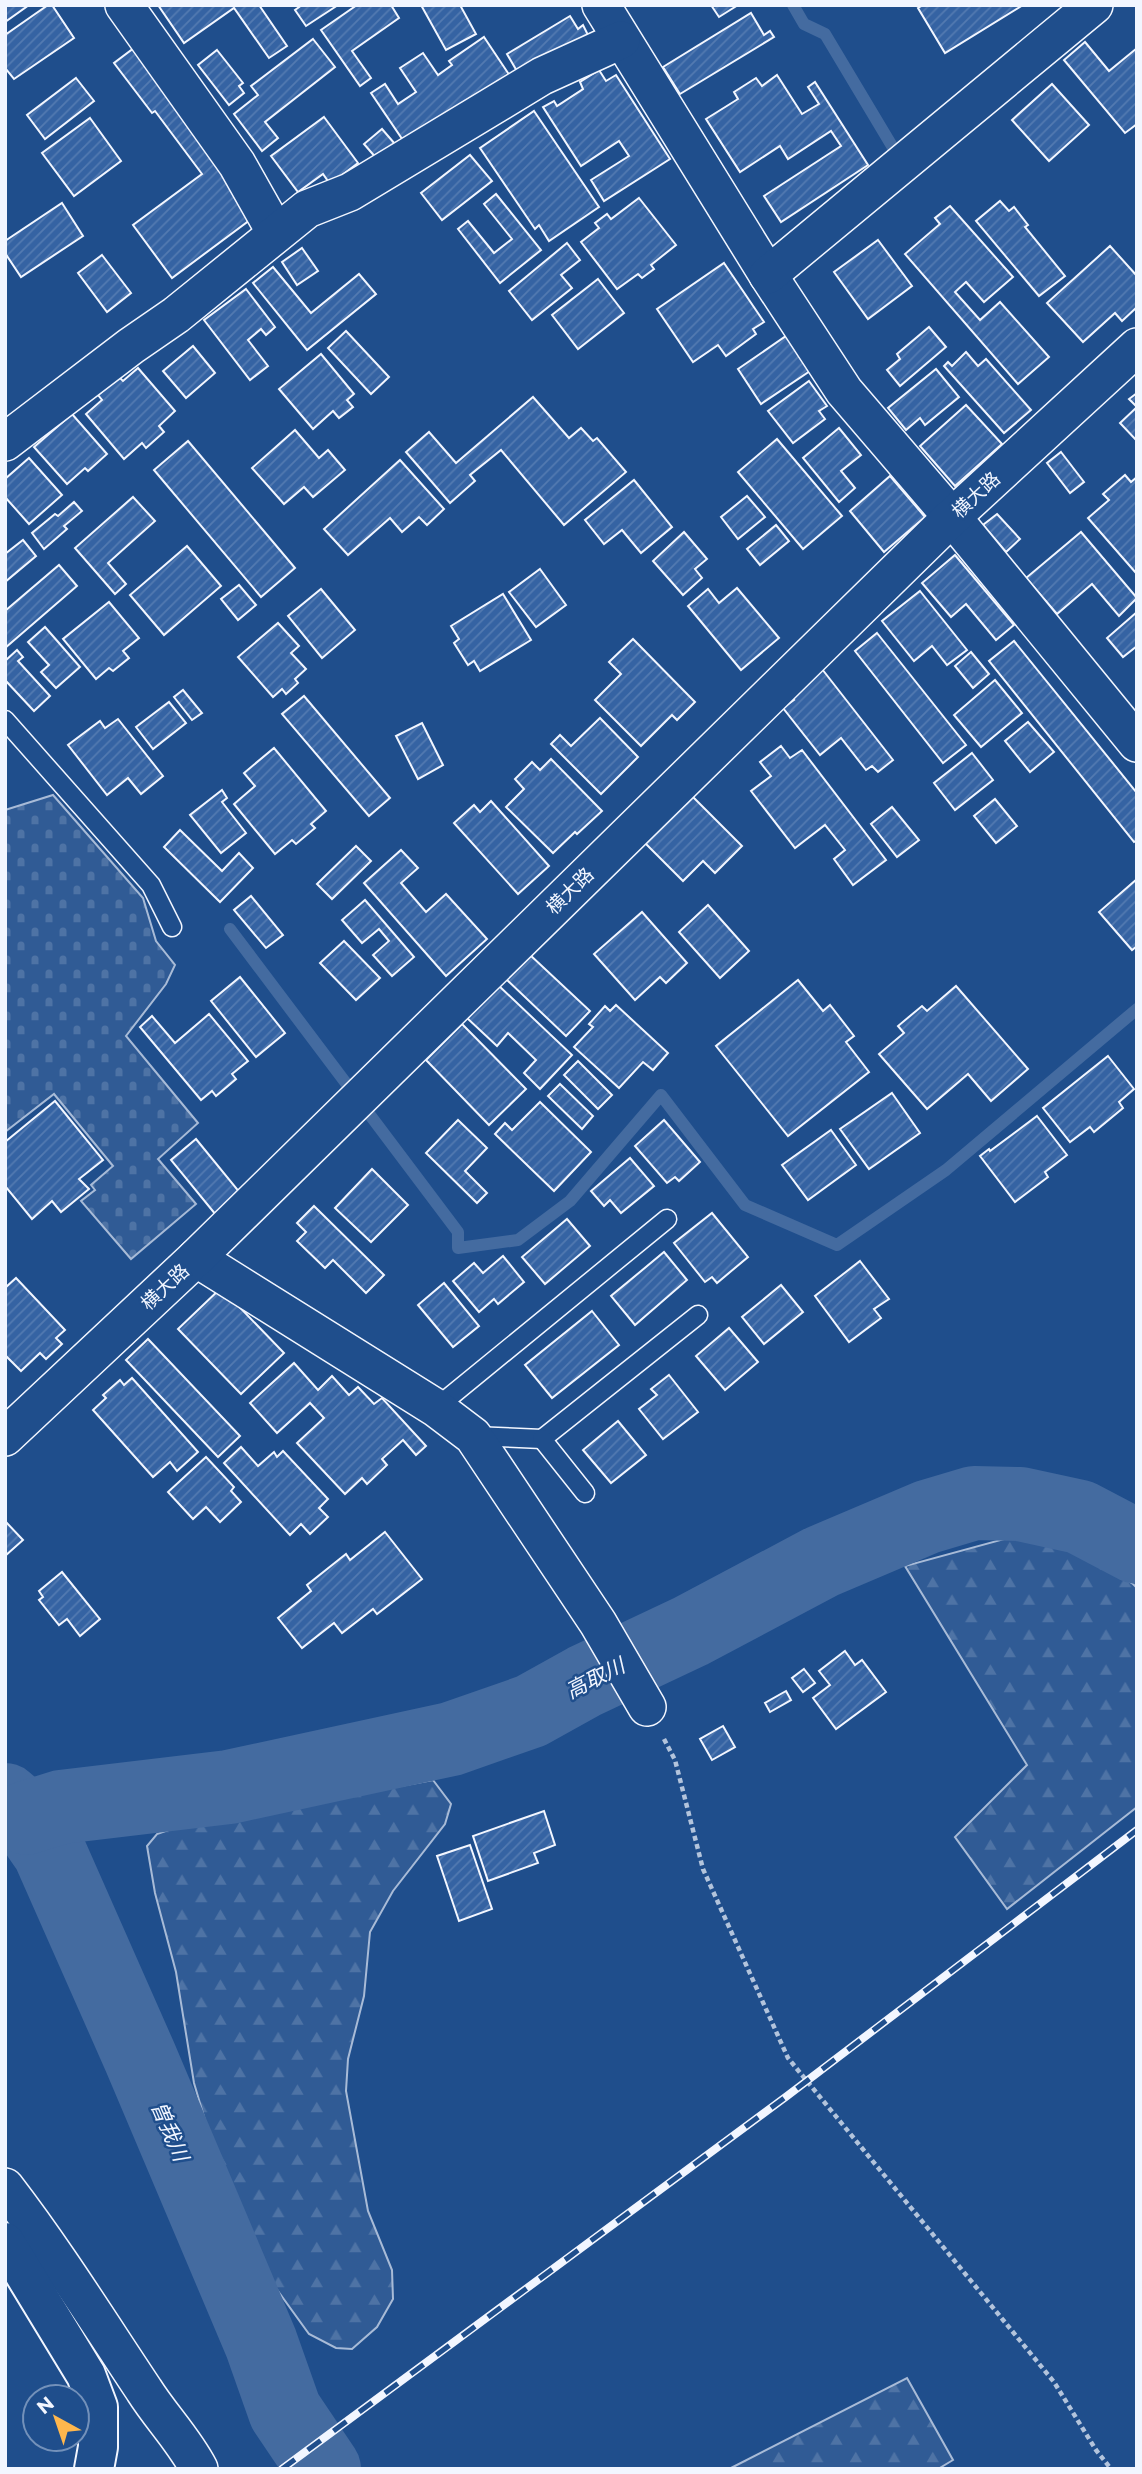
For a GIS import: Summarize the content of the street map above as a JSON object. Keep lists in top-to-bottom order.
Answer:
{
  "streets": {
    "street": ["横大路"]
  },
  "water": ["高取川", "曽我川"],
  "north": "top left"
}
